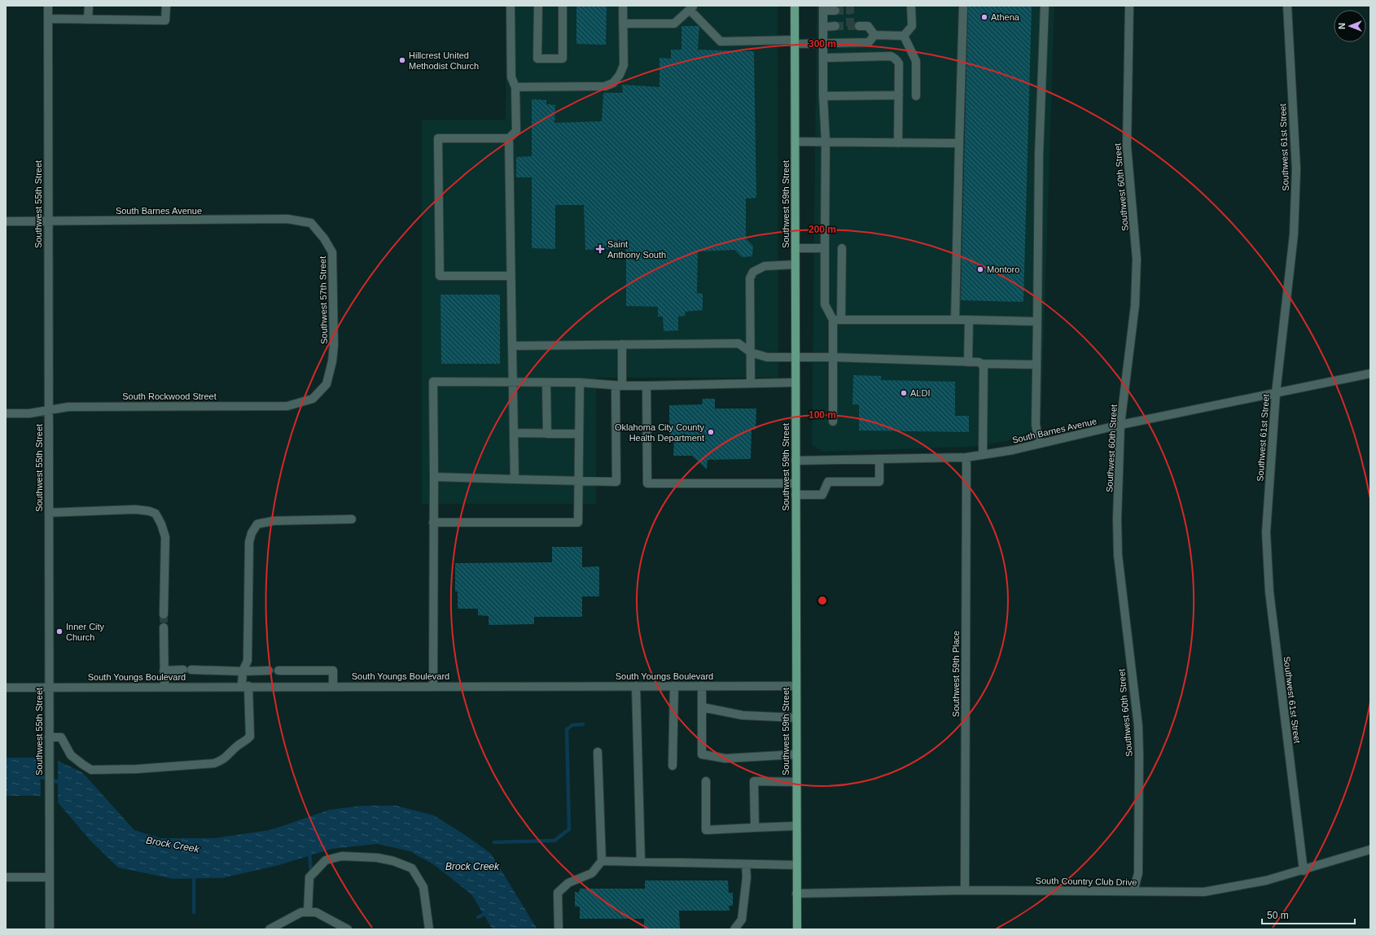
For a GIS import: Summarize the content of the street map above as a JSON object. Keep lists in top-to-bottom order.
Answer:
{
  "streets": {
    "main road": ["Southwest 59th Street"],
    "street": [
      "Southwest 61st Street",
      "Southwest 60th Street",
      "Southwest 55th Street",
      "South Barnes Avenue",
      "Southwest 57th Street",
      "South Rockwood Street",
      "Southwest 59th Place",
      "South Youngs Boulevard",
      "South Country Club Drive"
    ]
  },
  "crossings": [
    ["Southwest 61st Street", "South Barnes Avenue"],
    ["Southwest 61st Street", "South Country Club Drive"],
    ["Southwest 60th Street", "South Barnes Avenue"],
    ["Southwest 60th Street", "South Country Club Drive"],
    ["Southwest 55th Street", "South Barnes Avenue"],
    ["Southwest 55th Street", "South Rockwood Street"],
    ["Southwest 55th Street", "South Youngs Boulevard"],
    ["Southwest 59th Street", "South Barnes Avenue"],
    ["Southwest 59th Street", "South Youngs Boulevard"],
    ["Southwest 59th Street", "South Country Club Drive"],
    ["South Barnes Avenue", "Southwest 57th Street"],
    ["South Barnes Avenue", "Southwest 59th Place"],
    ["Southwest 57th Street", "South Rockwood Street"],
    ["Southwest 59th Place", "South Country Club Drive"]
  ],
  "water": ["Brock Creek"],
  "places": {
    "other": [
      "Athena",
      "Hillcrest United Methodist Church",
      "Montoro",
      "ALDI",
      "Oklahoma City County Health Department",
      "Inner City Church"
    ],
    "health": ["Saint Anthony South"]
  },
  "scale_bar": "50 m",
  "north": "left",
  "rings": ["300 m", "200 m", "100 m"]
}
